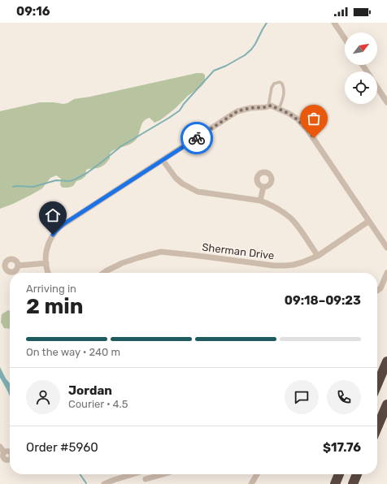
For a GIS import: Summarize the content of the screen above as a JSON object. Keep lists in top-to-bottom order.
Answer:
{
  "streets": {
    "street": ["Sherman Drive"]
  },
  "north": "top right",
  "page": {
    "status": "09:16",
    "heading": ["2 min", "Arriving in", "09:18–09:23"],
    "panel": [
      "Jordan",
      "Courier · 4.5",
      "Order #5960",
      "$17.76"
    ],
    "bar": "On the way · 240 m"
  }
}
